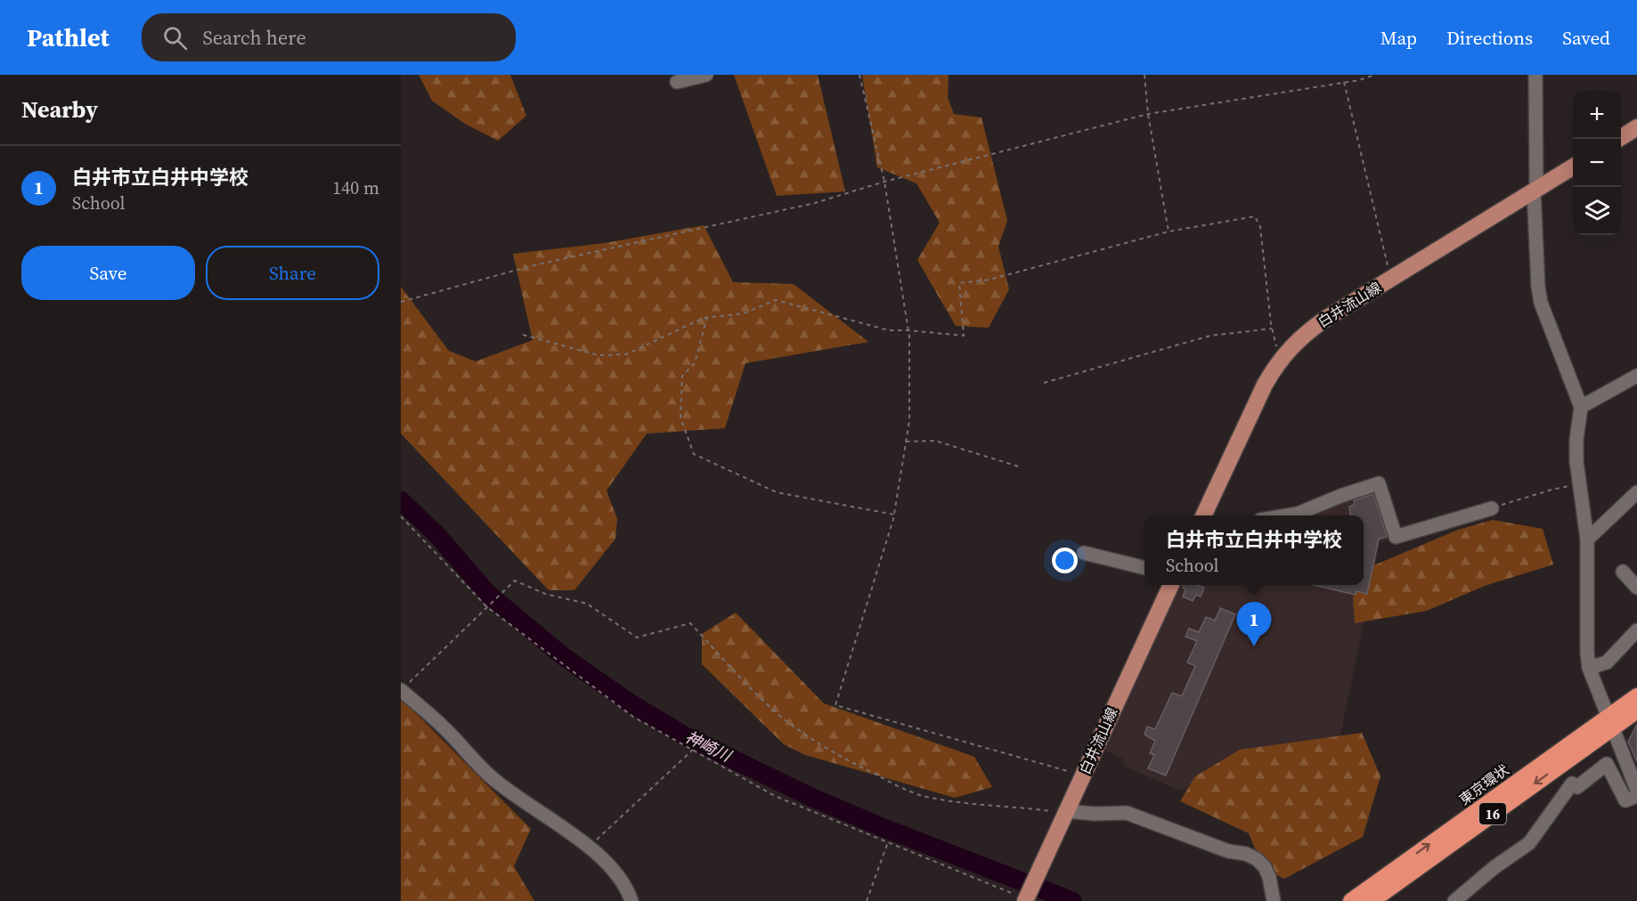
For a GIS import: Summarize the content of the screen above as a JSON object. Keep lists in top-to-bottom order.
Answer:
{
  "streets": {
    "highway": ["東京環状", "16"],
    "main road": ["白井流山線"]
  },
  "water": ["神崎川"],
  "page": {
    "header": "Pathlet",
    "search": "Search here",
    "nav": ["Map", "Directions", "Saved"],
    "heading": "Nearby",
    "map_buttons": ["+", "−"],
    "list": [
      {
        "mark": "1",
        "name": "白井市立白井中学校",
        "note": "School",
        "value": "140 m"
      }
    ],
    "buttons": ["Save", "Share"],
    "popup": ["白井市立白井中学校", "School"],
    "pins": "1"
  }
}
